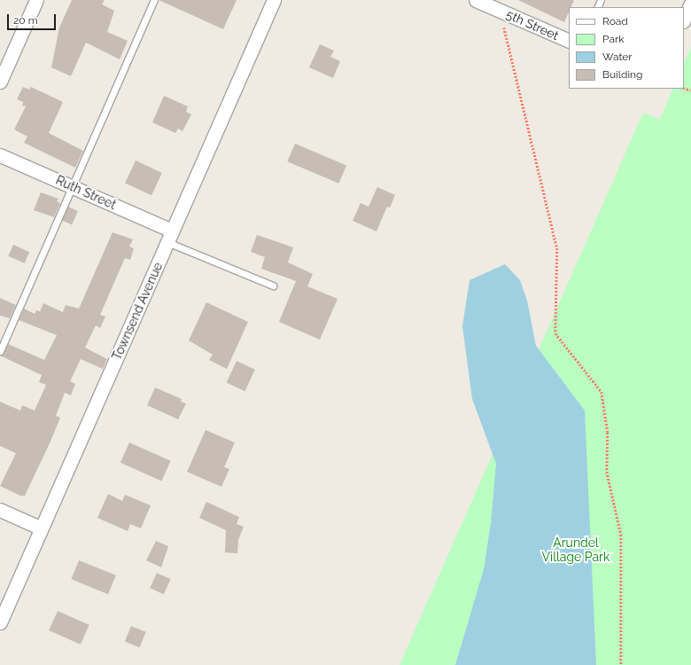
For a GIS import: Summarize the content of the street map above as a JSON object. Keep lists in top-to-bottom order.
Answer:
{
  "streets": {
    "street": ["5th Street", "Ruth Street", "Townsend Avenue"]
  },
  "crossings": [
    ["Ruth Street", "Townsend Avenue"]
  ],
  "parks": ["Arundel Village Park"],
  "legend": [
    "Road",
    "Park",
    "Water",
    "Building"
  ],
  "scale_bar": "20 m"
}
